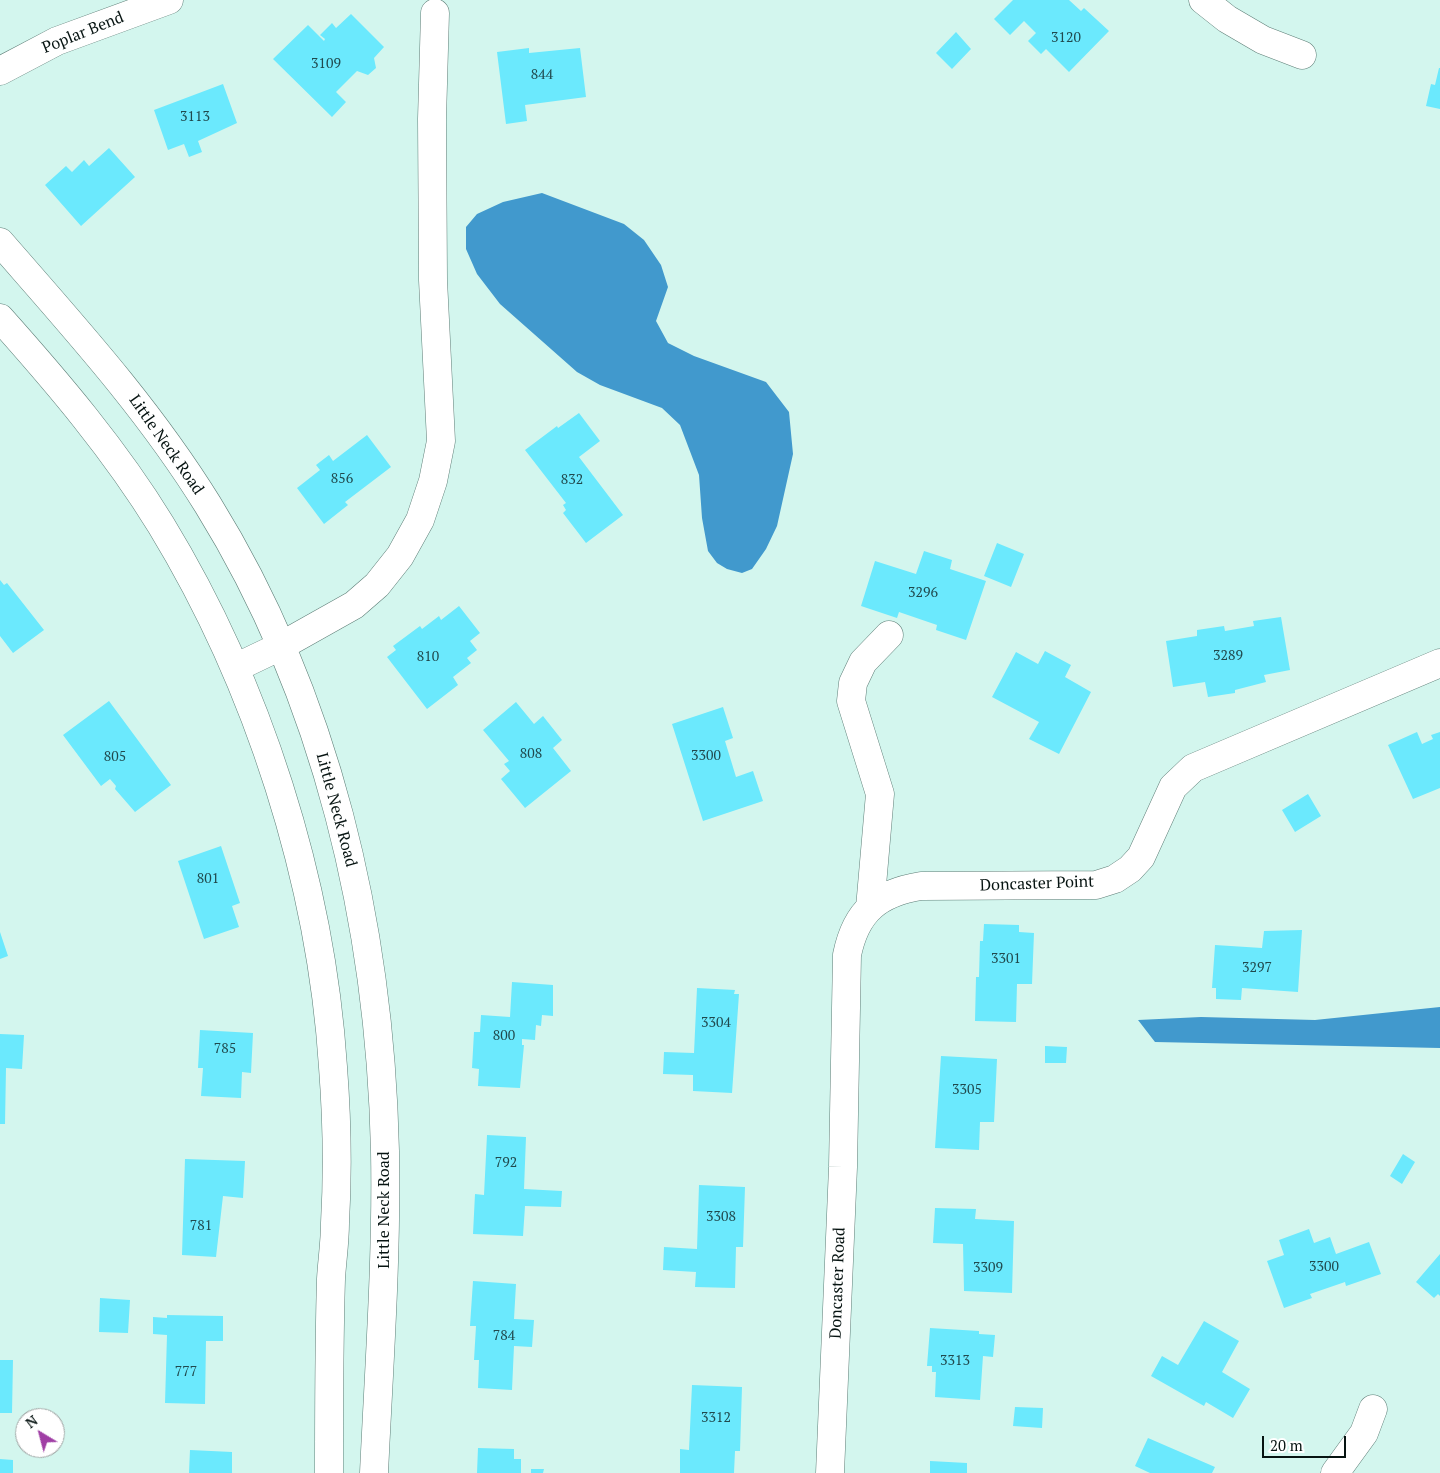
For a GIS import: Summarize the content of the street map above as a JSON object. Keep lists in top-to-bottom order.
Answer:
{
  "streets": {
    "street": [
      "Poplar Bend",
      "Little Neck Road",
      "Doncaster Point",
      "Doncaster Road"
    ]
  },
  "crossings": [
    ["Doncaster Point", "Doncaster Road"]
  ],
  "house_numbers": [
    "3120",
    "3109",
    "844",
    "3113",
    "856",
    "832",
    "3296",
    "3289",
    "810",
    "808",
    "3300",
    "805",
    "801",
    "3301",
    "3297",
    "3304",
    "800",
    "785",
    "3305",
    "792",
    "3308",
    "781",
    "3300",
    "3309",
    "784",
    "3313",
    "777",
    "3312"
  ],
  "scale_bar": "20 m",
  "north": "top left"
}
